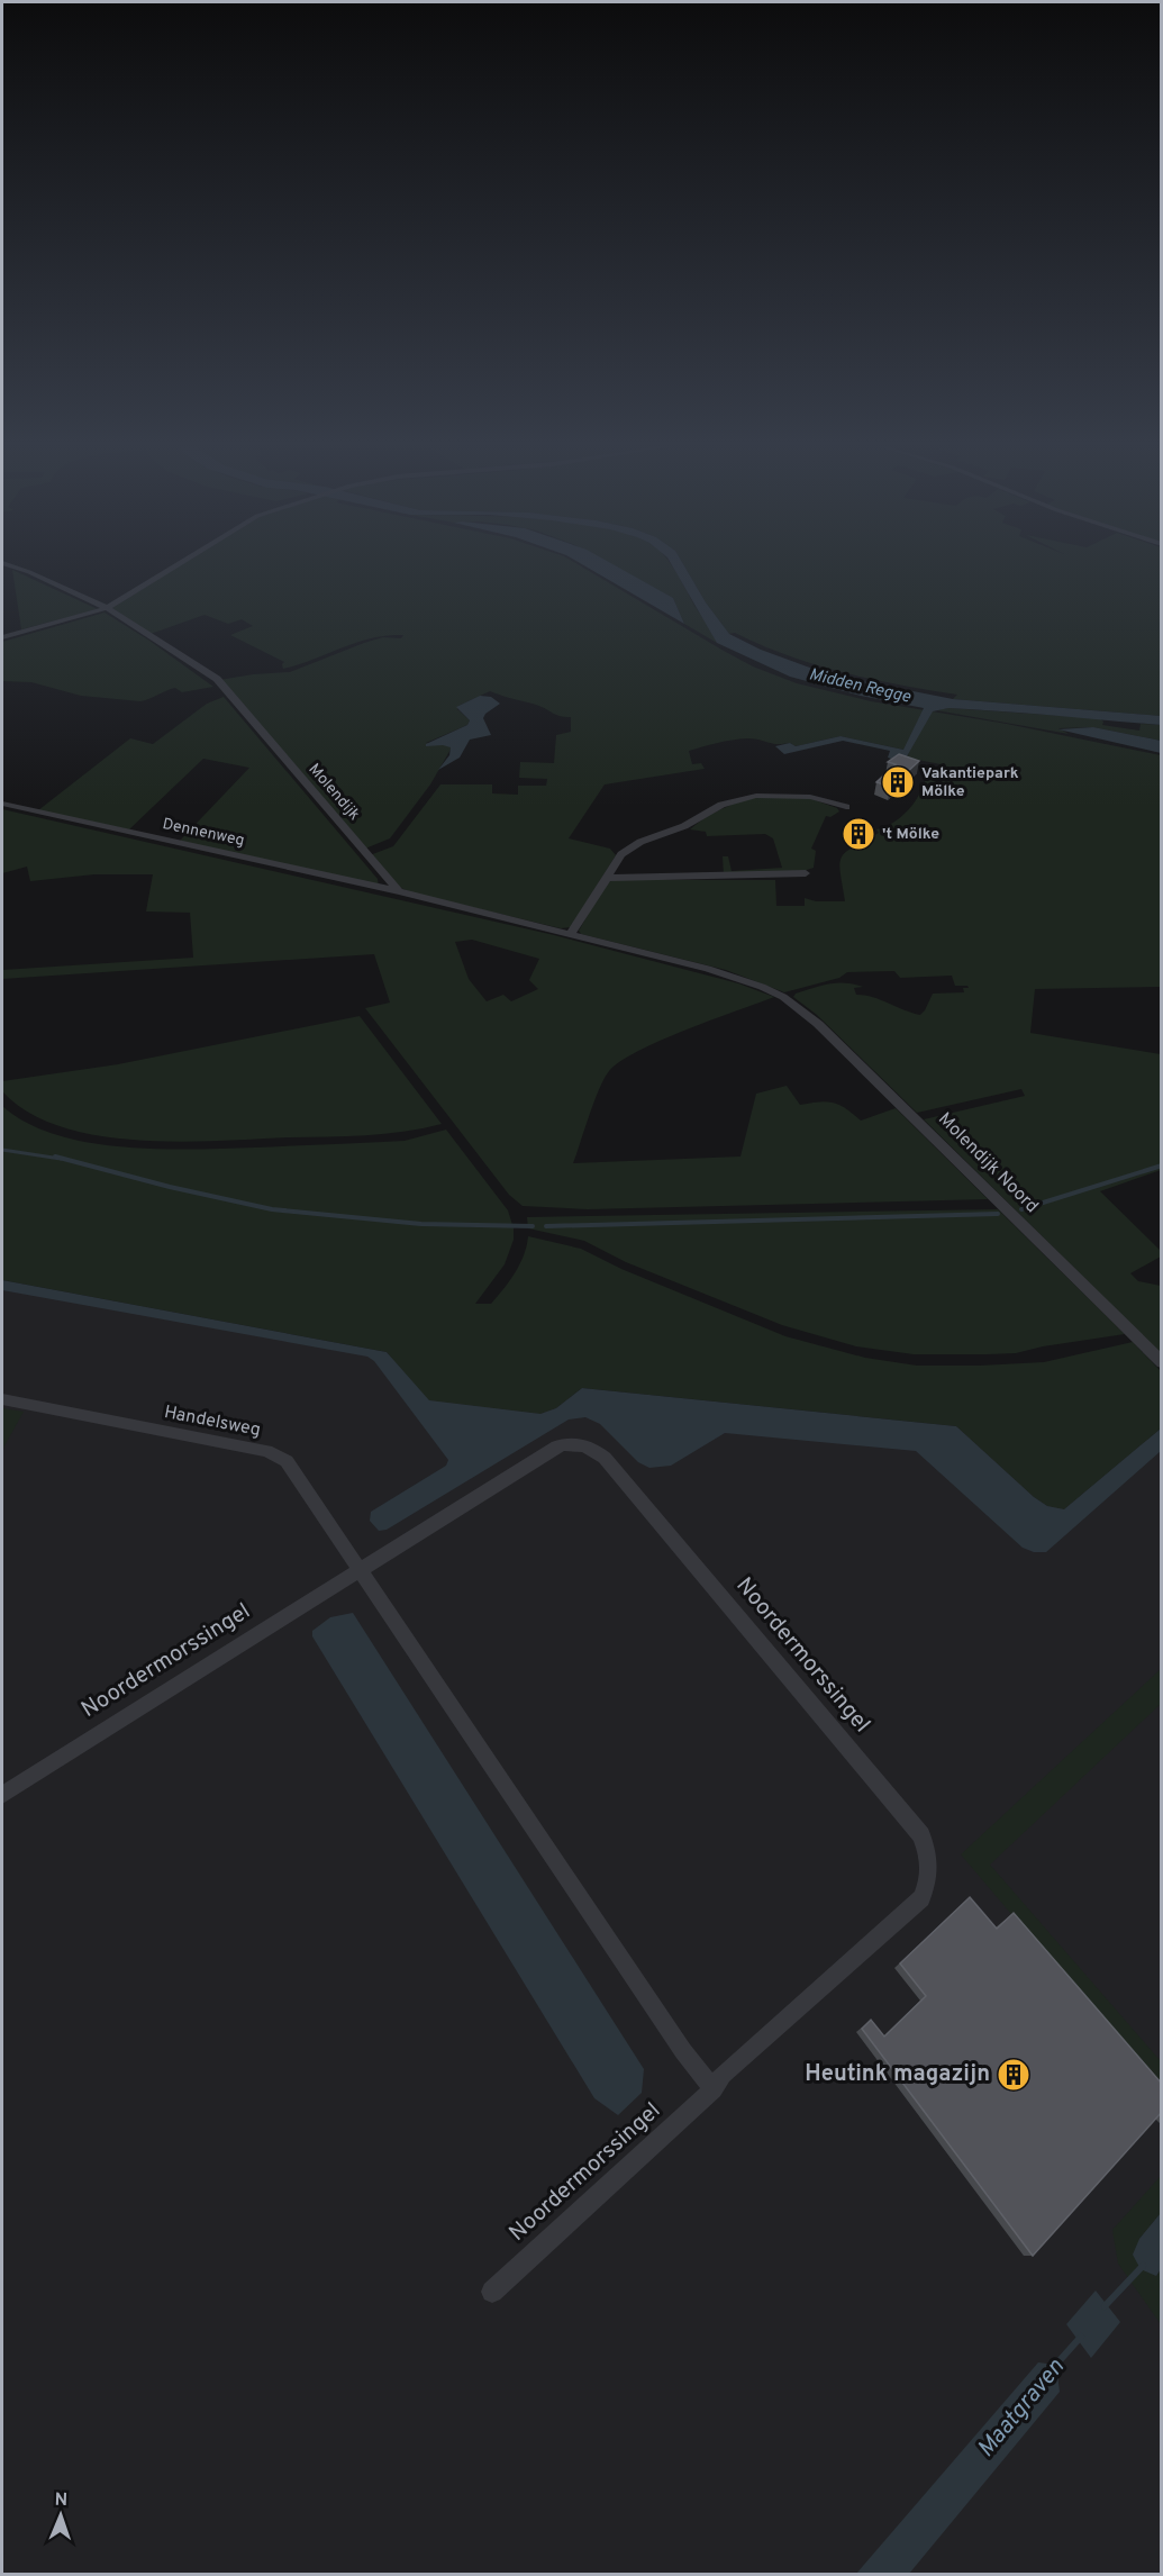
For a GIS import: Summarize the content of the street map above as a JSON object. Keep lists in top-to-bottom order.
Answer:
{
  "streets": {
    "street": [
      "Molendijk",
      "Dennenweg",
      "Molendijk Noord",
      "Handelsweg",
      "Noordermorssingel"
    ]
  },
  "crossings": [
    ["Molendijk", "Dennenweg"],
    ["Handelsweg", "Noordermorssingel"]
  ],
  "water": ["Midden Regge", "Maatgraven"],
  "places": {
    "building": ["Vakantiepark Mölke", "'t Mölke", "Heutink magazijn"]
  },
  "north": "top"
}
